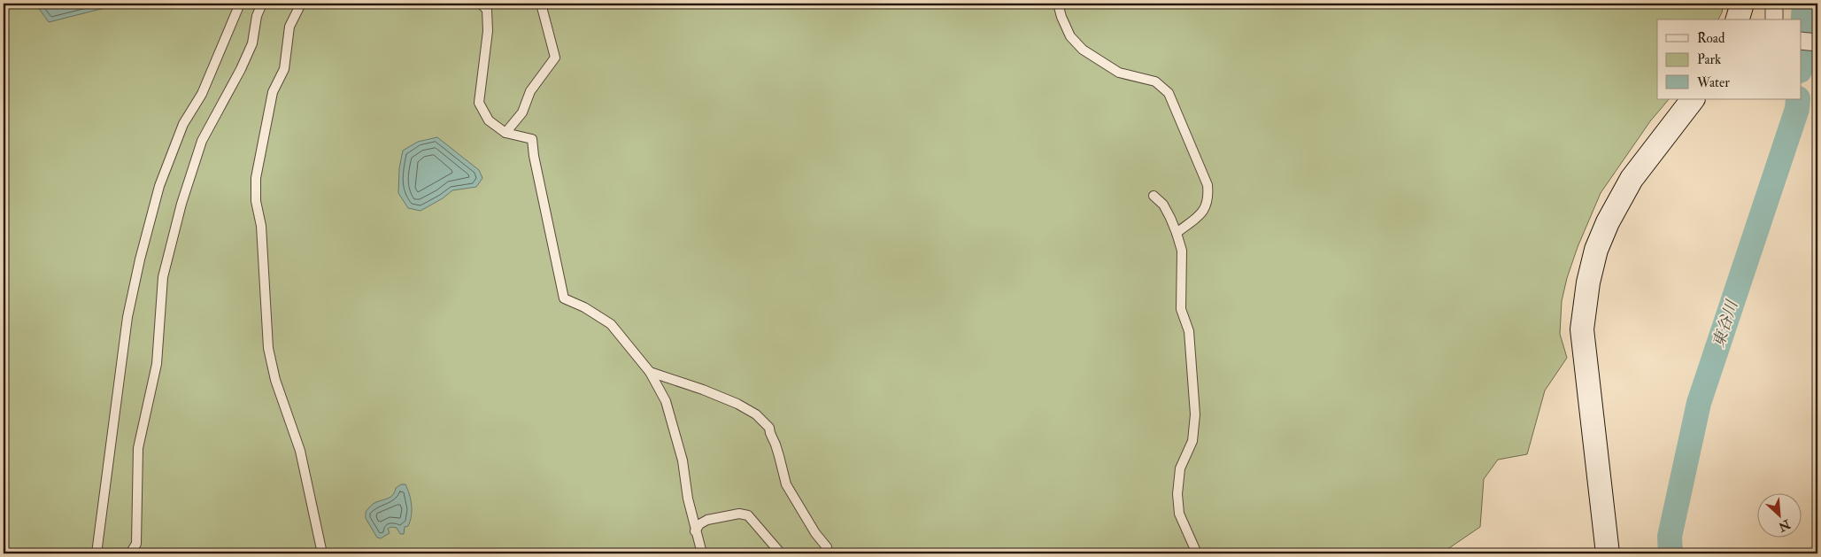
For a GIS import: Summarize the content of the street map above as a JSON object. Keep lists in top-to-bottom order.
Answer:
{
  "water": ["東谷川"],
  "legend": ["Road", "Park", "Water"],
  "north": "bottom right"
}
